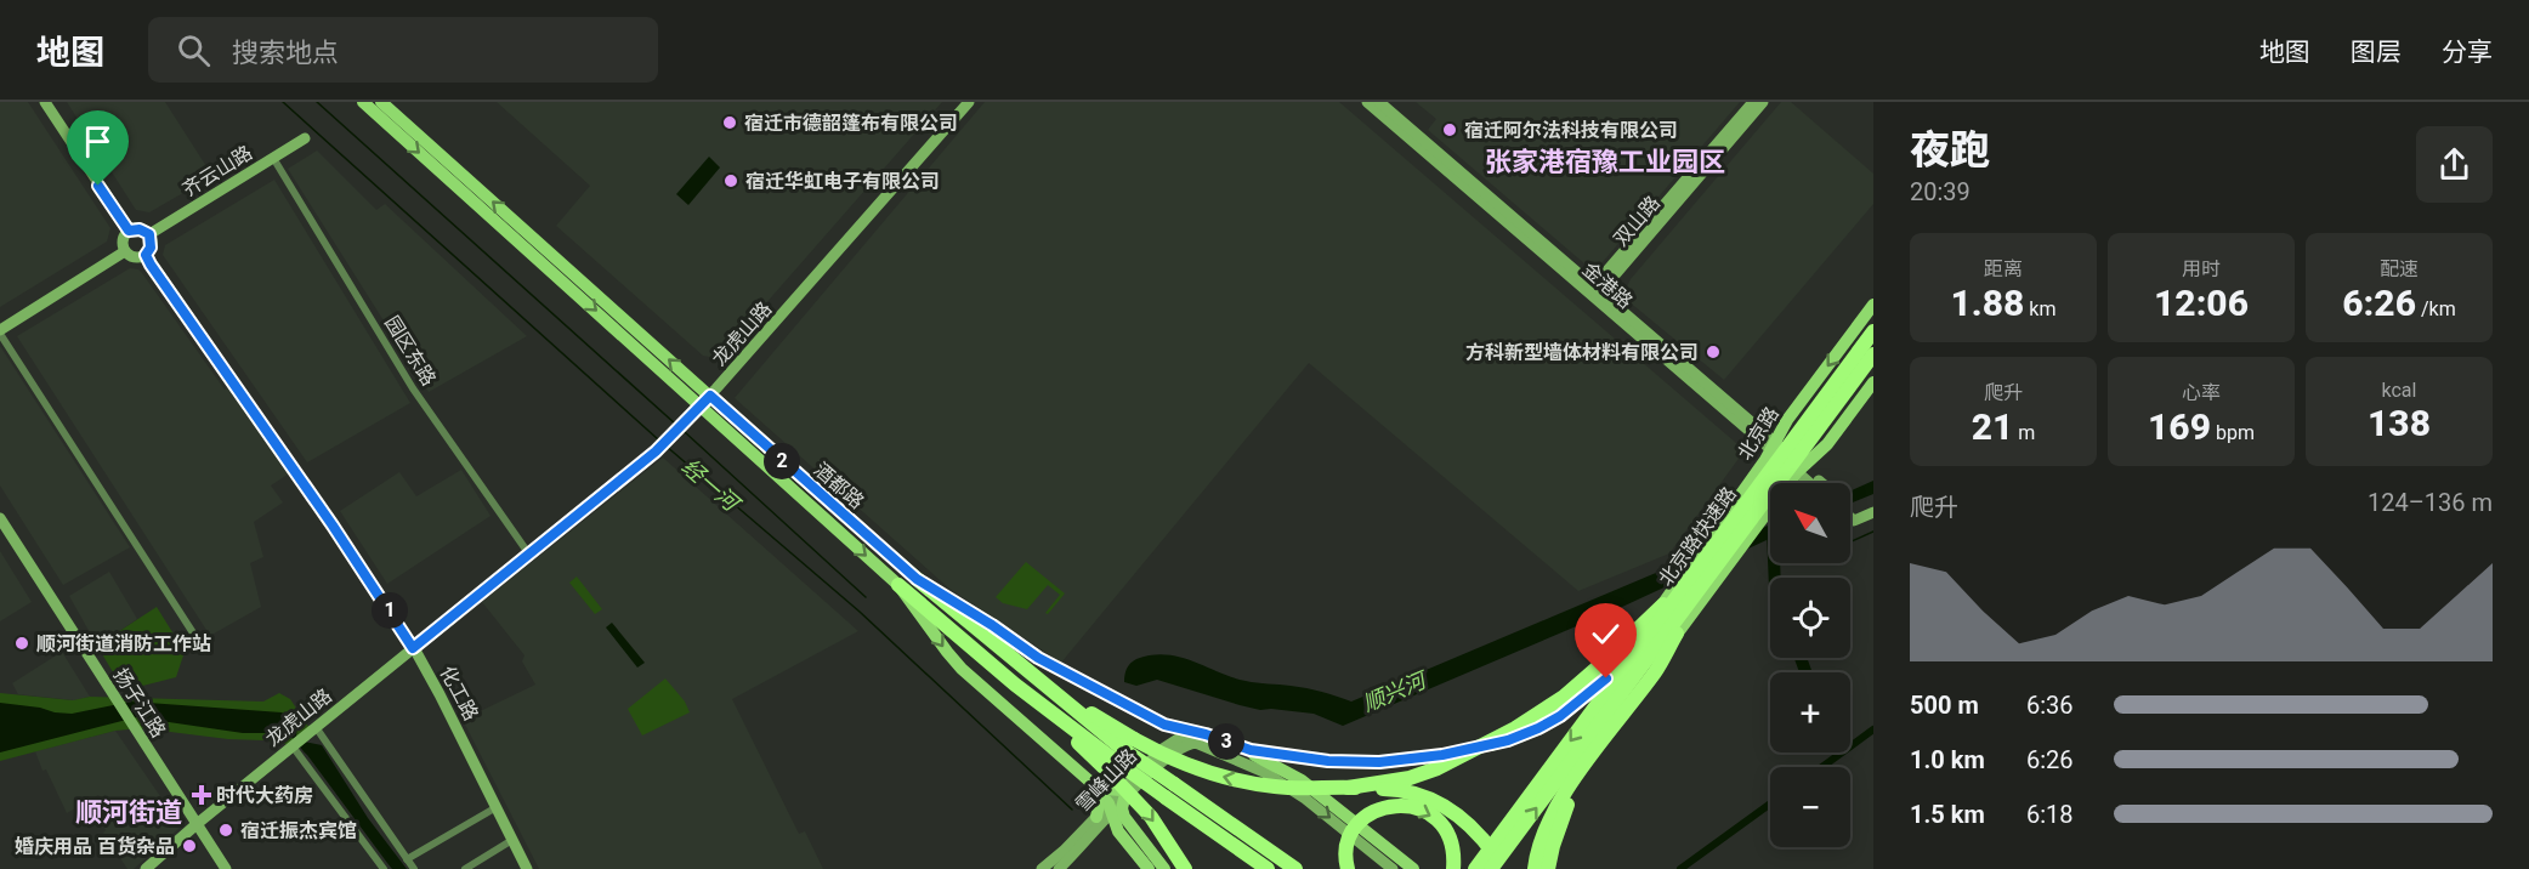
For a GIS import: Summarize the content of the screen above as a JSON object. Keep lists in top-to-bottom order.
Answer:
{
  "streets": {
    "highway": ["酒都路", "北京路快速路"],
    "main road": ["北京路"],
    "street": [
      "齐云山路",
      "双山路",
      "金港路",
      "龙虎山路",
      "园区东路",
      "化工路",
      "扬子江路",
      "雪峰山路"
    ]
  },
  "crossings": [
    ["齐云山路", "园区东路"],
    ["齐云山路", "化工路"],
    ["双山路", "金港路"],
    ["金港路", "北京路"],
    ["龙虎山路", "园区东路"],
    ["龙虎山路", "酒都路"],
    ["龙虎山路", "化工路"],
    ["龙虎山路", "扬子江路"],
    ["北京路", "酒都路"]
  ],
  "districts": ["张家港宿豫工业园区", "顺河街道"],
  "water": ["经一河", "顺兴河"],
  "places": {
    "other": [
      "宿迁市德韶篷布有限公司",
      "宿迁阿尔法科技有限公司",
      "宿迁华虹电子有限公司",
      "方科新型墙体材料有限公司",
      "顺河街道消防工作站",
      "宿迁振杰宾馆",
      "婚庆用品 百货杂品"
    ],
    "health": ["时代大药房"]
  },
  "north": "top left",
  "page": {
    "header": "地图",
    "search": "搜索地点",
    "nav": ["地图", "图层", "分享"],
    "heading": ["夜跑", "20:39"],
    "stats": [
      ["距离", "1.88 km"],
      ["用时", "12:06"],
      ["配速", "6:26 /km"],
      ["爬升", "21 m"],
      ["心率", "169 bpm"],
      ["kcal", "138"]
    ],
    "pins": ["2", "1", "3"],
    "chart": ["爬升", "124–136 m"],
    "map_buttons": ["+", "−"],
    "list": [
      {
        "name": "500 m",
        "note": "6:36"
      },
      {
        "name": "1.0 km",
        "note": "6:26"
      },
      {
        "name": "1.5 km",
        "note": "6:18"
      }
    ]
  }
}
